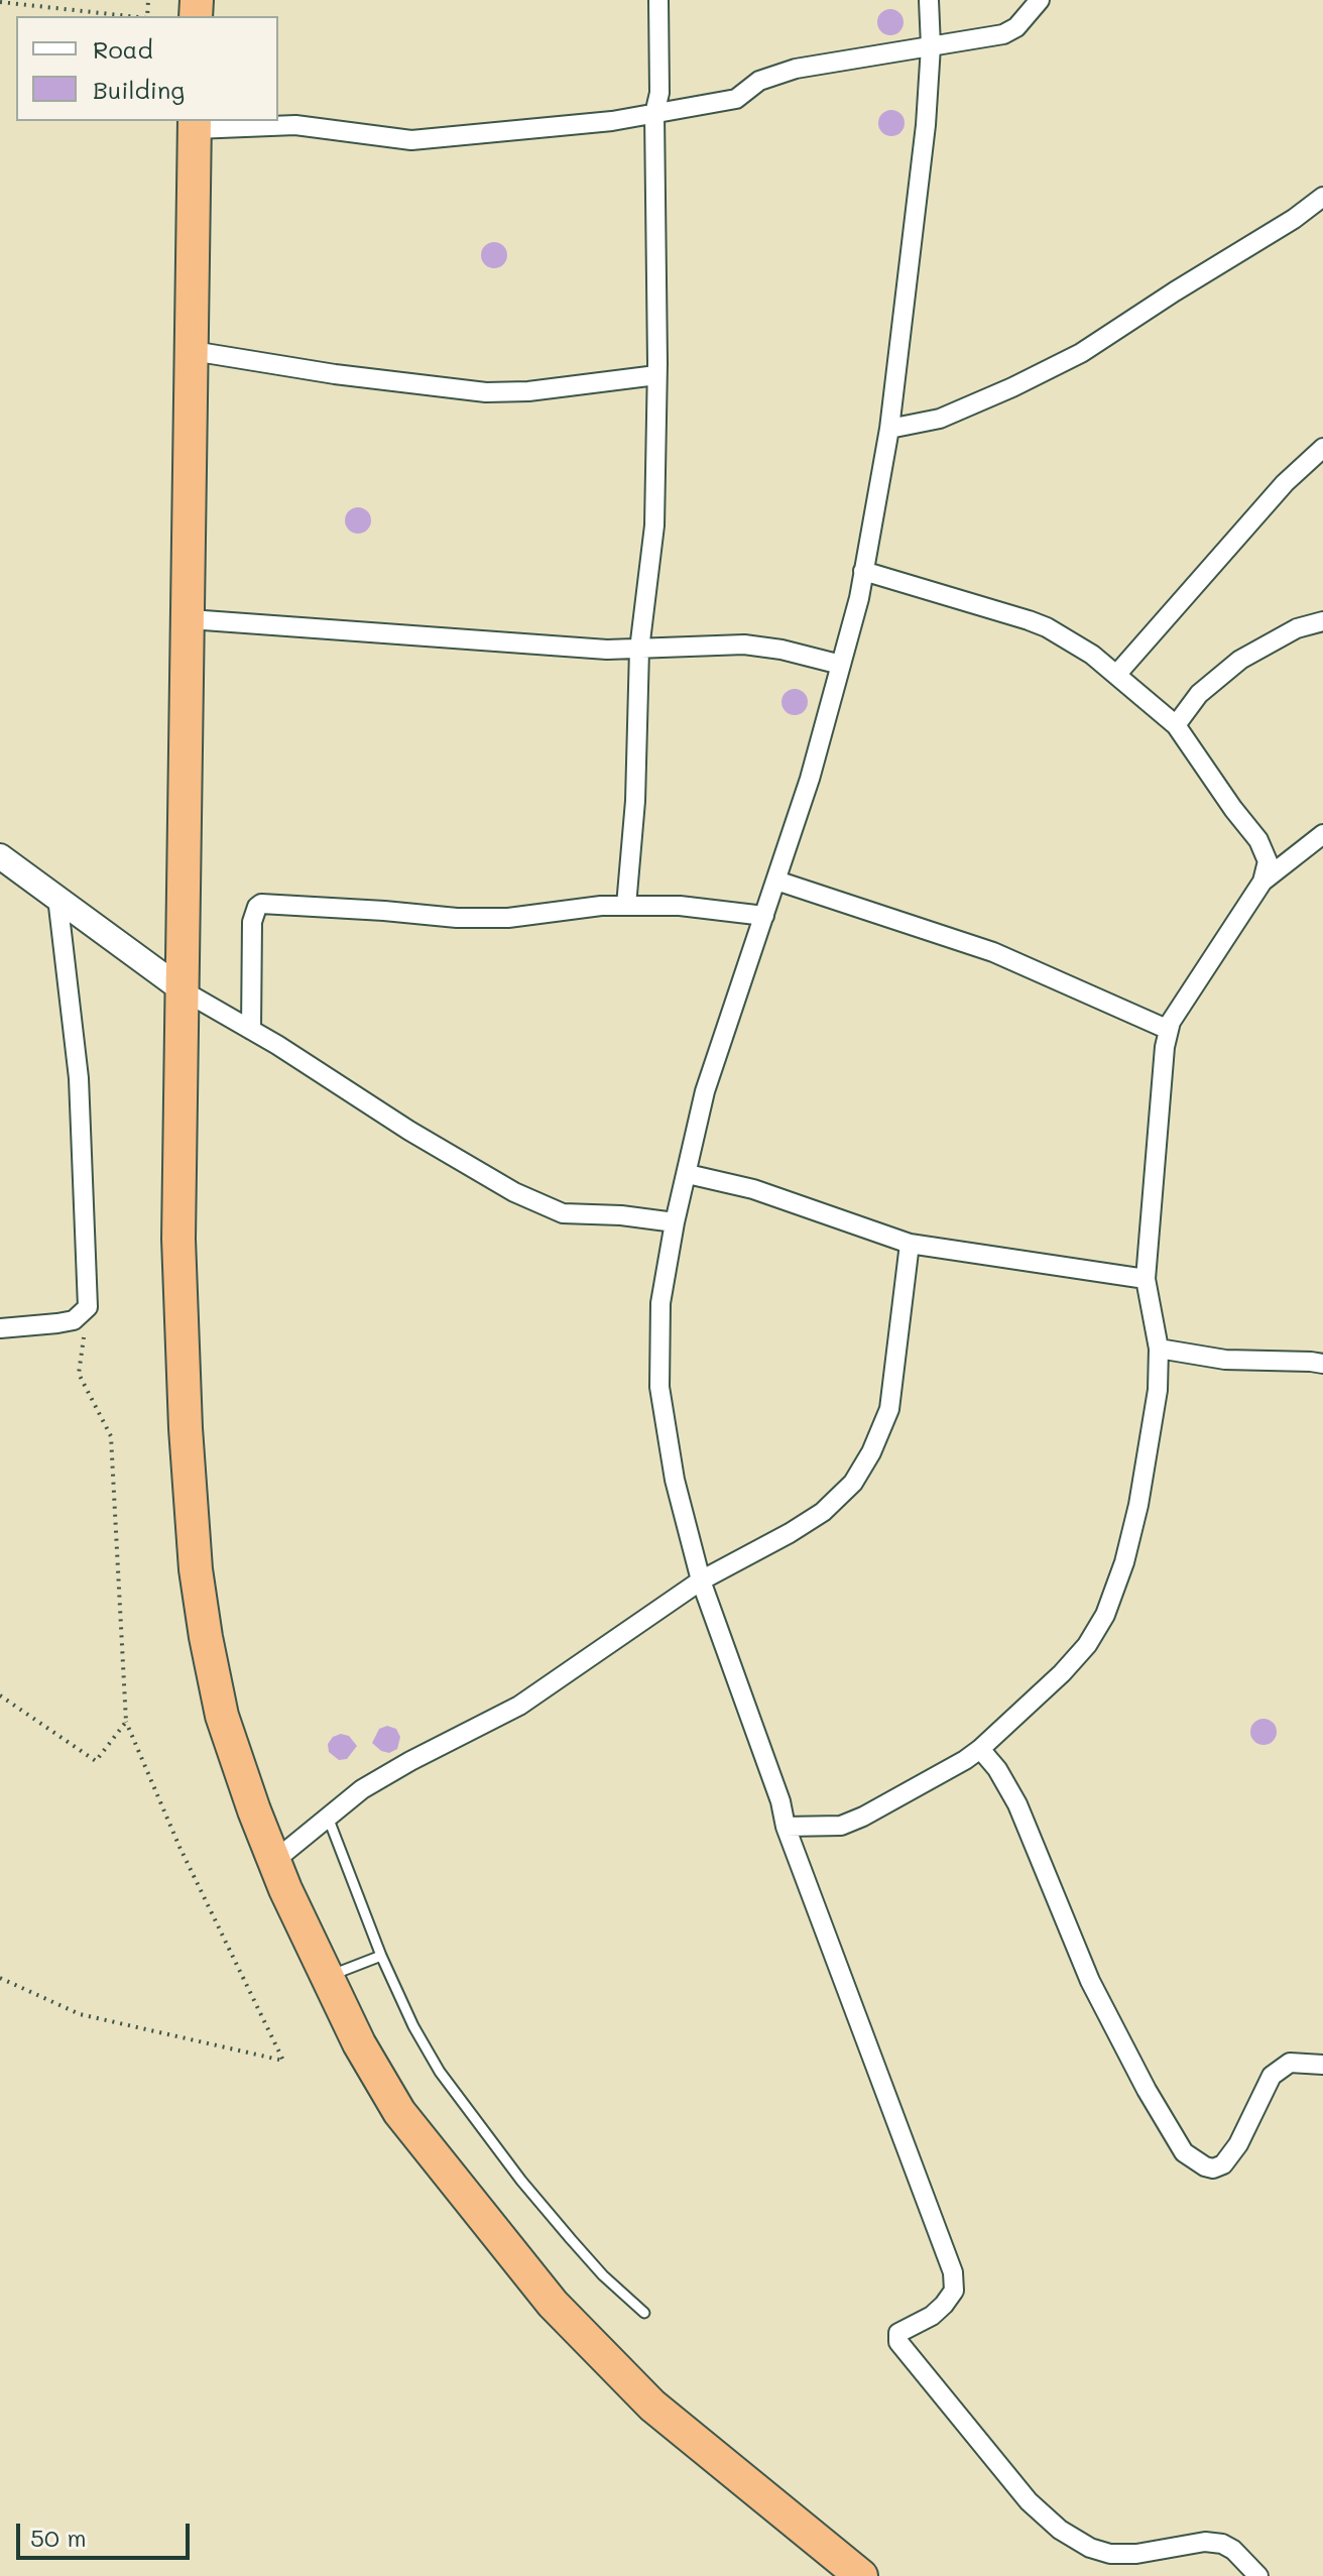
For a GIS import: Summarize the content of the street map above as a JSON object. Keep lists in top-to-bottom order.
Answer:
{
  "legend": ["Road", "Building"],
  "scale_bar": "50 m"
}
